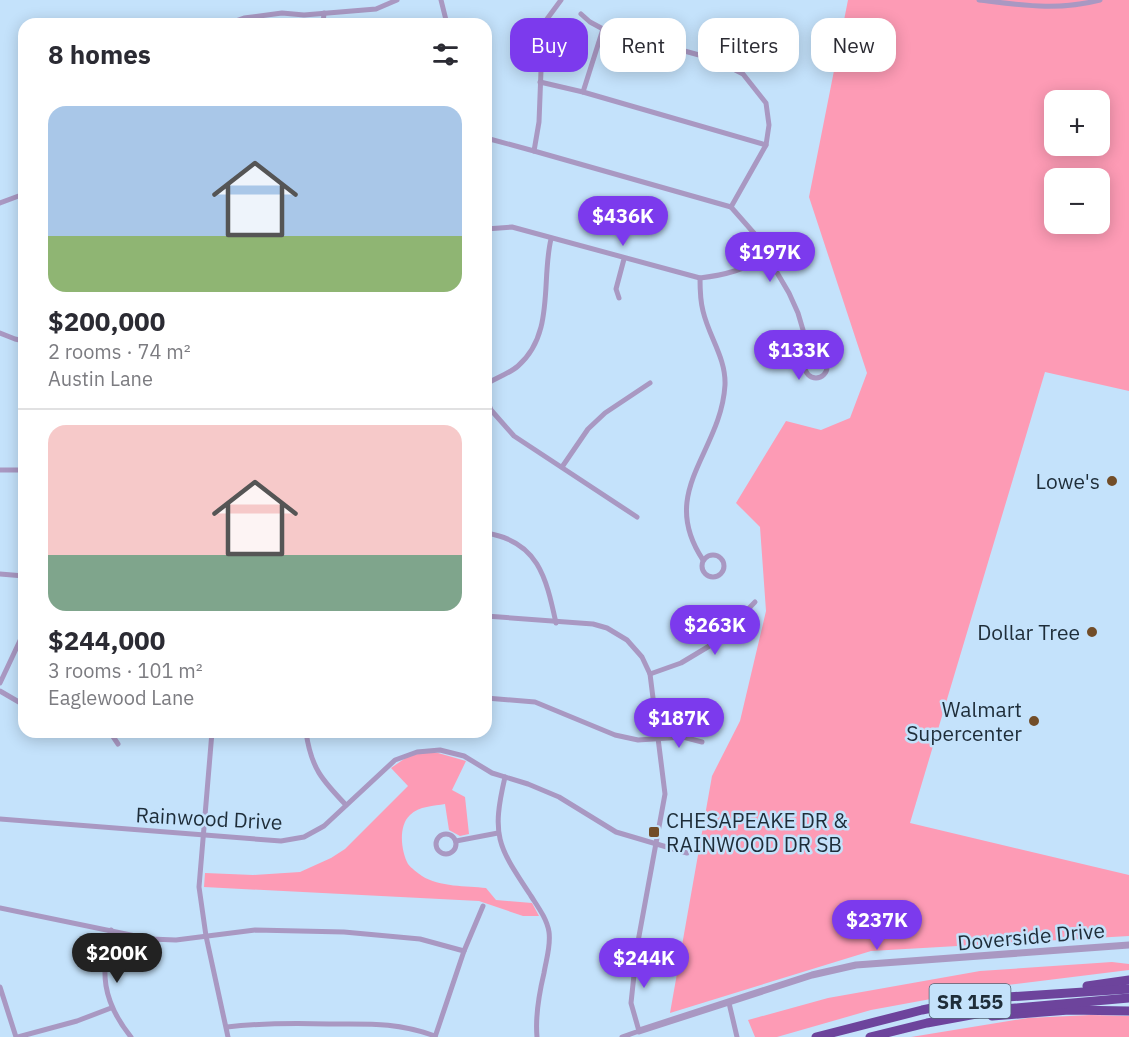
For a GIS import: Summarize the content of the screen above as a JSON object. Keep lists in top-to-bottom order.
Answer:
{
  "streets": {
    "highway": ["SR 155"],
    "street": ["Rainwood Drive", "Doverside Drive"]
  },
  "places": {
    "other": ["Lowe's", "Dollar Tree", "Walmart Supercenter"],
    "transit": ["CHESAPEAKE DR & RAINWOOD DR SB"]
  },
  "page": {
    "chip": [
      "Buy",
      "Rent",
      "Filters",
      "New"
    ],
    "heading": "8 homes",
    "map_buttons": ["+", "−"],
    "list": [
      {
        "name": "$200,000",
        "note": "2 rooms · 74 m² · Austin Lane"
      },
      {
        "name": "$244,000",
        "note": "3 rooms · 101 m² · Eaglewood Lane"
      }
    ],
    "price": [
      "$436K",
      "$197K",
      "$133K",
      "$263K",
      "$187K",
      "$237K",
      "$200K",
      "$244K"
    ]
  }
}
